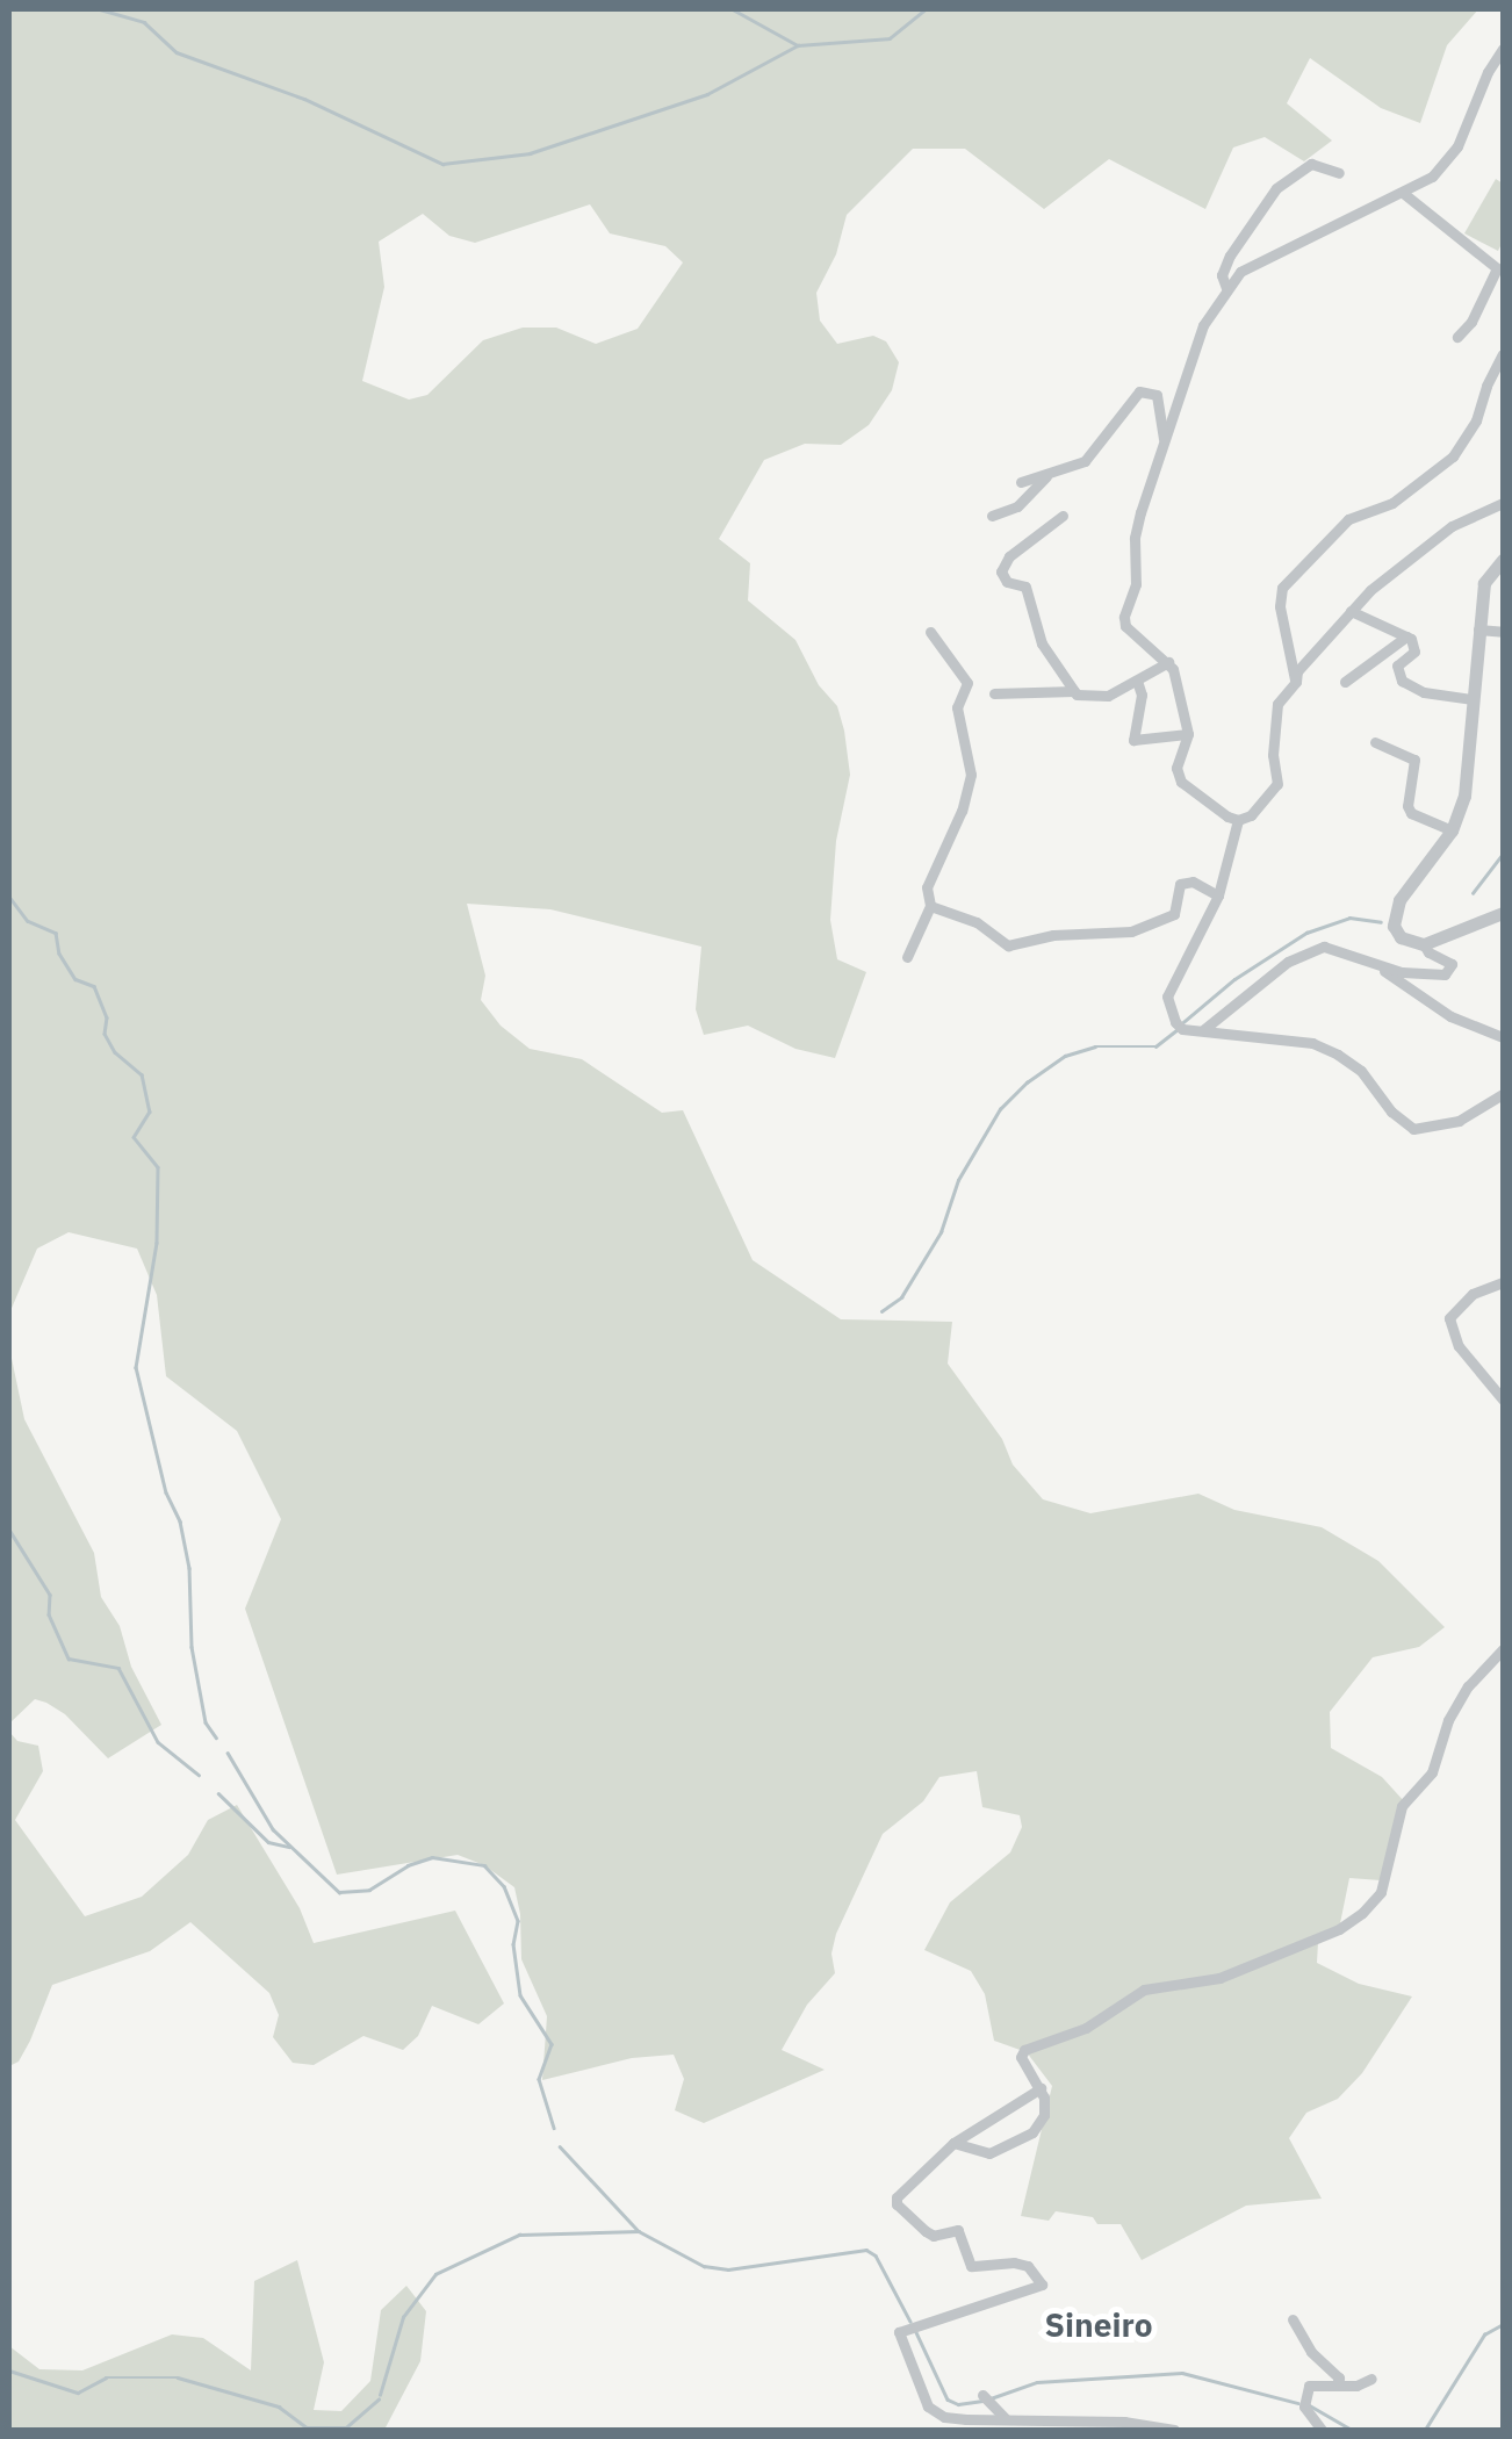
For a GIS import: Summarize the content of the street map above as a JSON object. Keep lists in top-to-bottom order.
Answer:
{
  "districts": ["Sineiro"]
}
